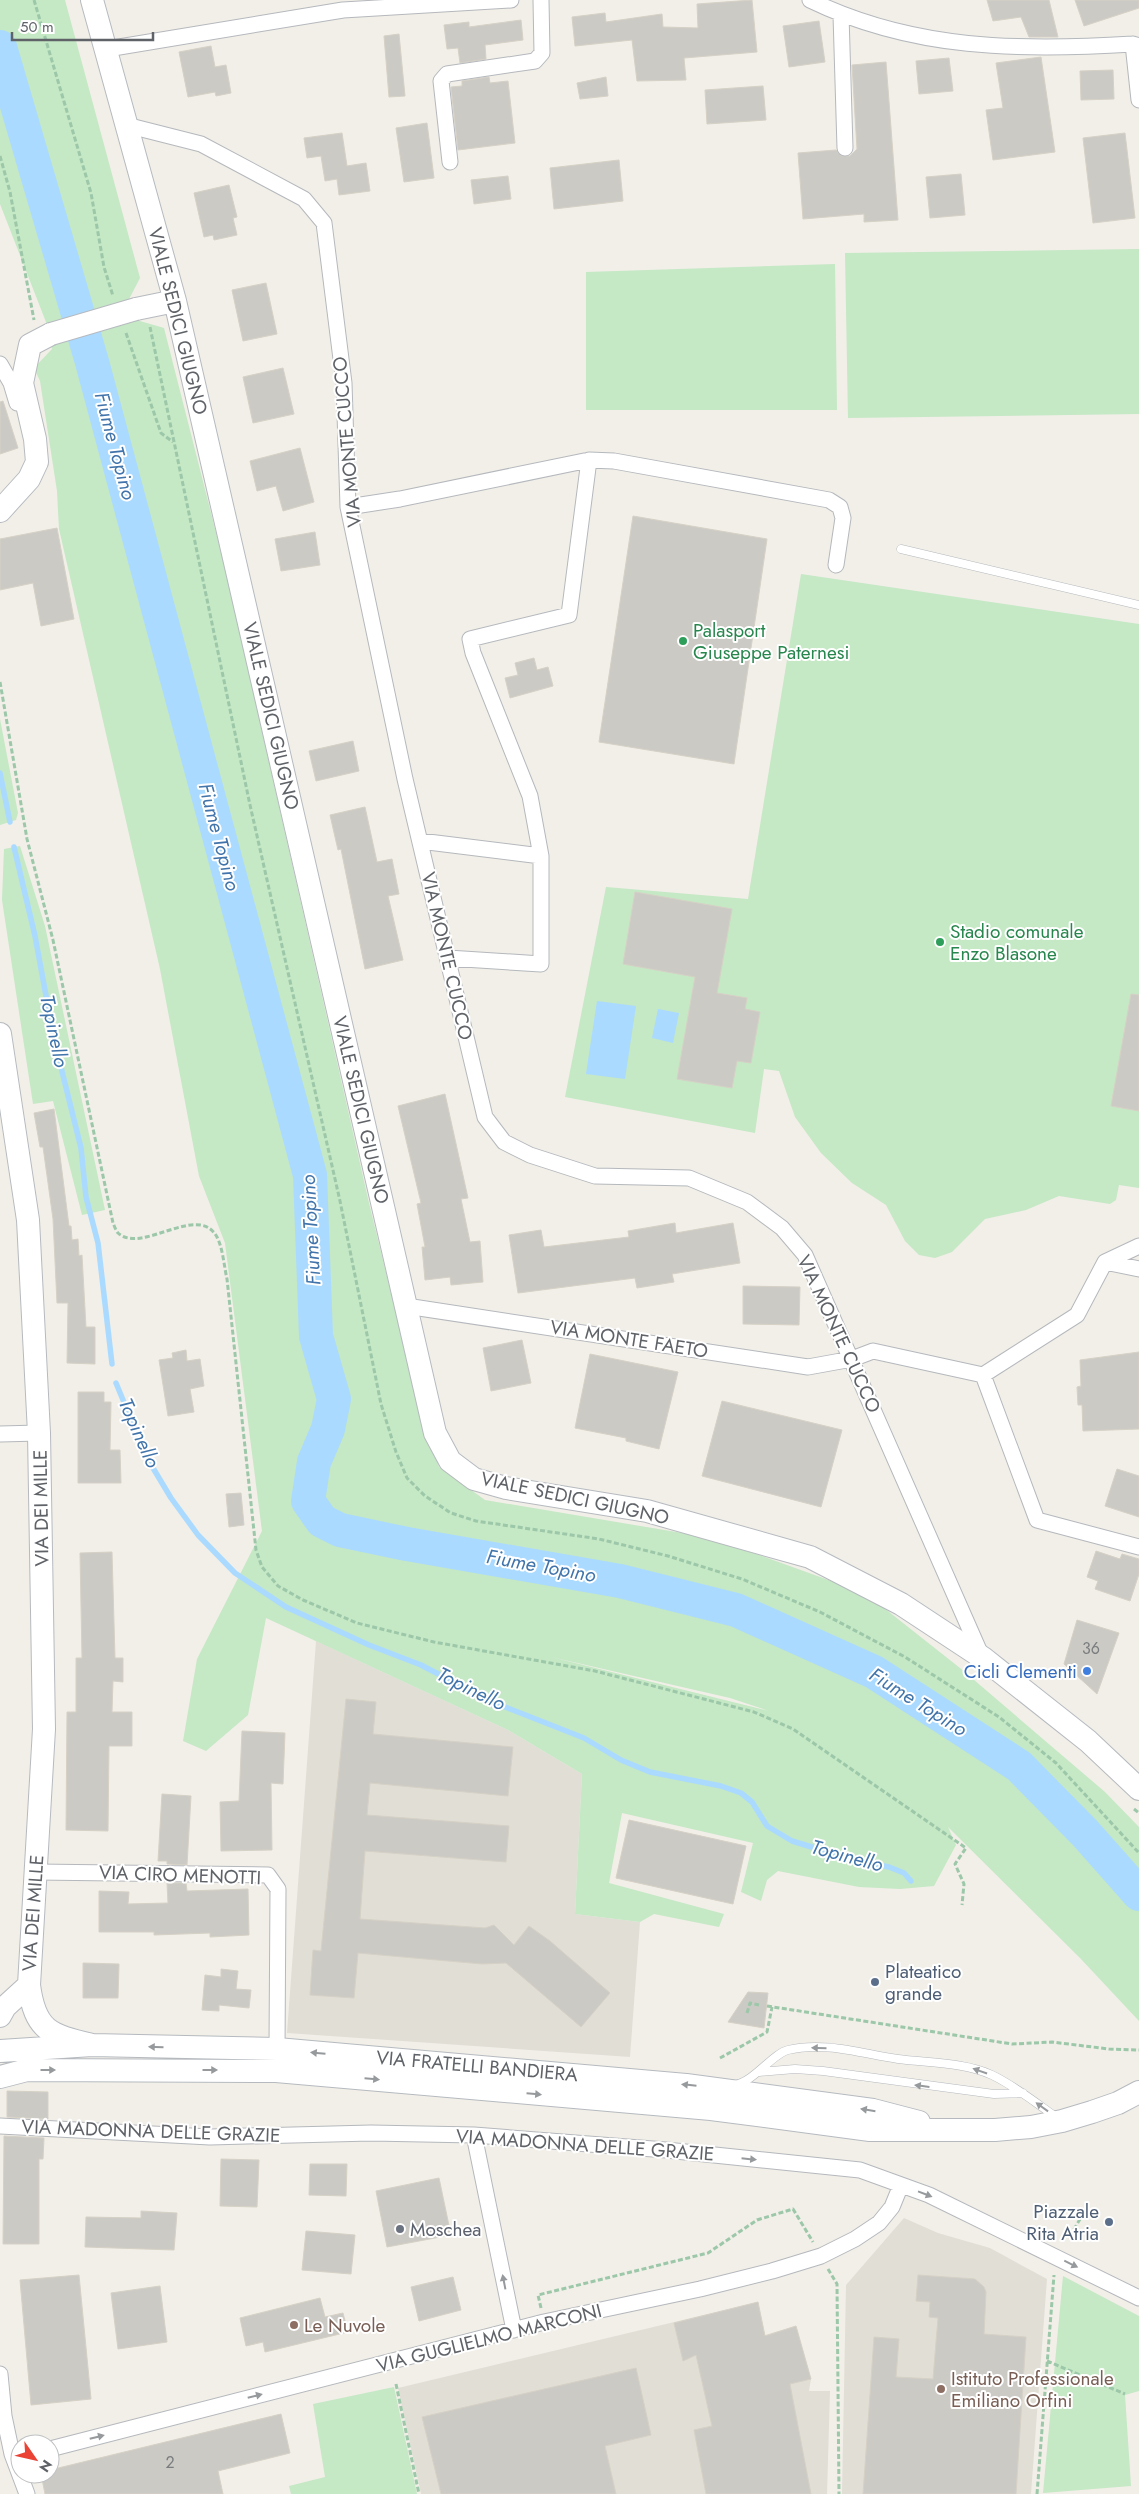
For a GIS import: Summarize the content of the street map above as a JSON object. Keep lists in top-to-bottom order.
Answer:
{
  "streets": {
    "main road": ["VIALE SEDICI GIUGNO", "VIA DEI MILLE", "VIA FRATELLI BANDIERA"],
    "street": [
      "VIA MONTE CUCCO",
      "VIA MONTE FAETO",
      "VIA CIRO MENOTTI",
      "VIA MADONNA DELLE GRAZIE",
      "VIA GUGLIELMO MARCONI"
    ]
  },
  "crossings": [
    ["VIALE SEDICI GIUGNO", "VIA MONTE CUCCO"],
    ["VIALE SEDICI GIUGNO", "VIA MONTE FAETO"],
    ["VIA MONTE CUCCO", "VIA MONTE FAETO"],
    ["VIA DEI MILLE", "VIA CIRO MENOTTI"],
    ["VIA DEI MILLE", "VIA FRATELLI BANDIERA"],
    ["VIA CIRO MENOTTI", "VIA FRATELLI BANDIERA"],
    ["VIA MADONNA DELLE GRAZIE", "VIA GUGLIELMO MARCONI"]
  ],
  "one_way": ["VIA MADONNA DELLE GRAZIE", "VIA GUGLIELMO MARCONI"],
  "water": ["Fiume Topino", "Topinello"],
  "places": [
    "Palasport Giuseppe Paternesi",
    "Stadio comunale Enzo Blasone",
    "Cicli Clementi",
    "Plateatico grande",
    "Piazzale Rita Atria",
    "Moschea",
    "Le Nuvole",
    "Istituto Professionale Emiliano Orfini"
  ],
  "house_numbers": ["36", "2"],
  "scale_bar": "50 m",
  "north": "bottom right"
}
